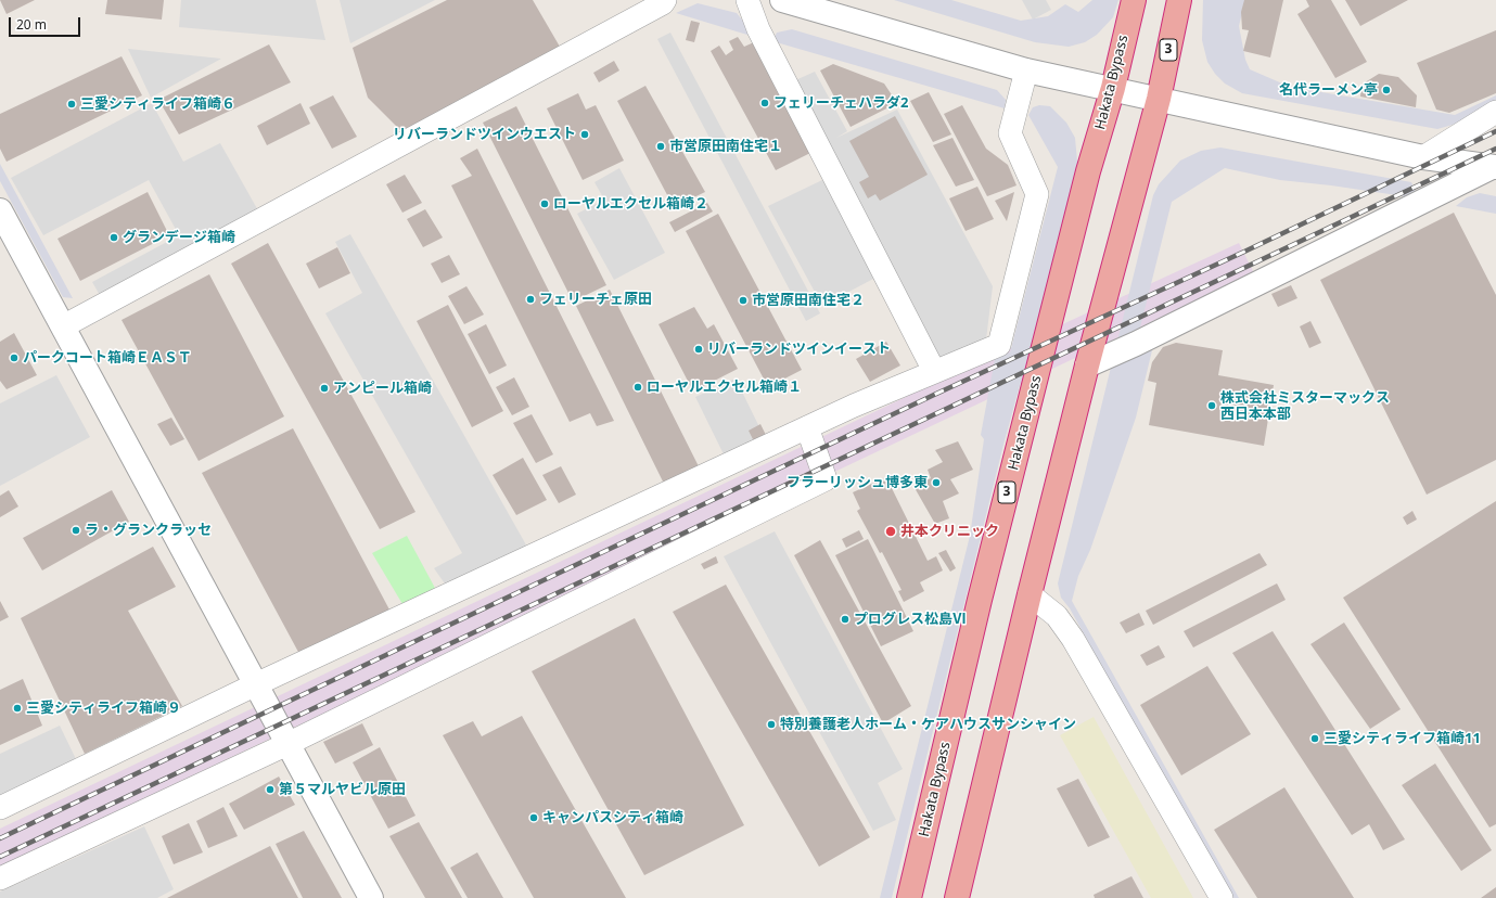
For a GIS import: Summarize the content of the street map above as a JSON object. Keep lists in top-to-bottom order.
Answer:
{
  "streets": {
    "highway": ["3", "Hakata Bypass"]
  },
  "places": [
    "名代ラーメン亭",
    "フェリーチェハラダ2",
    "三愛シティライフ箱崎６",
    "リバーランドツインウエスト",
    "市営原田南住宅１",
    "ローヤルエクセル箱崎２",
    "グランデージ箱崎",
    "フェリーチェ原田",
    "市営原田南住宅２",
    "リバーランドツインイースト",
    "パークコート箱崎ＥＡＳＴ",
    "ローヤルエクセル箱崎１",
    "アンピール箱崎",
    "株式会社ミスターマックス 西日本本部",
    "フラーリッシュ博多東",
    "ラ・グランクラッセ",
    "井本クリニック",
    "プログレス松島Ⅵ",
    "三愛シティライフ箱崎９",
    "特別養護老人ホーム・ケアハウスサンシャイン",
    "三愛シティライフ箱崎11",
    "第５マルヤビル原田",
    "キャンパスシティ箱崎"
  ],
  "scale_bar": "20 m"
}
